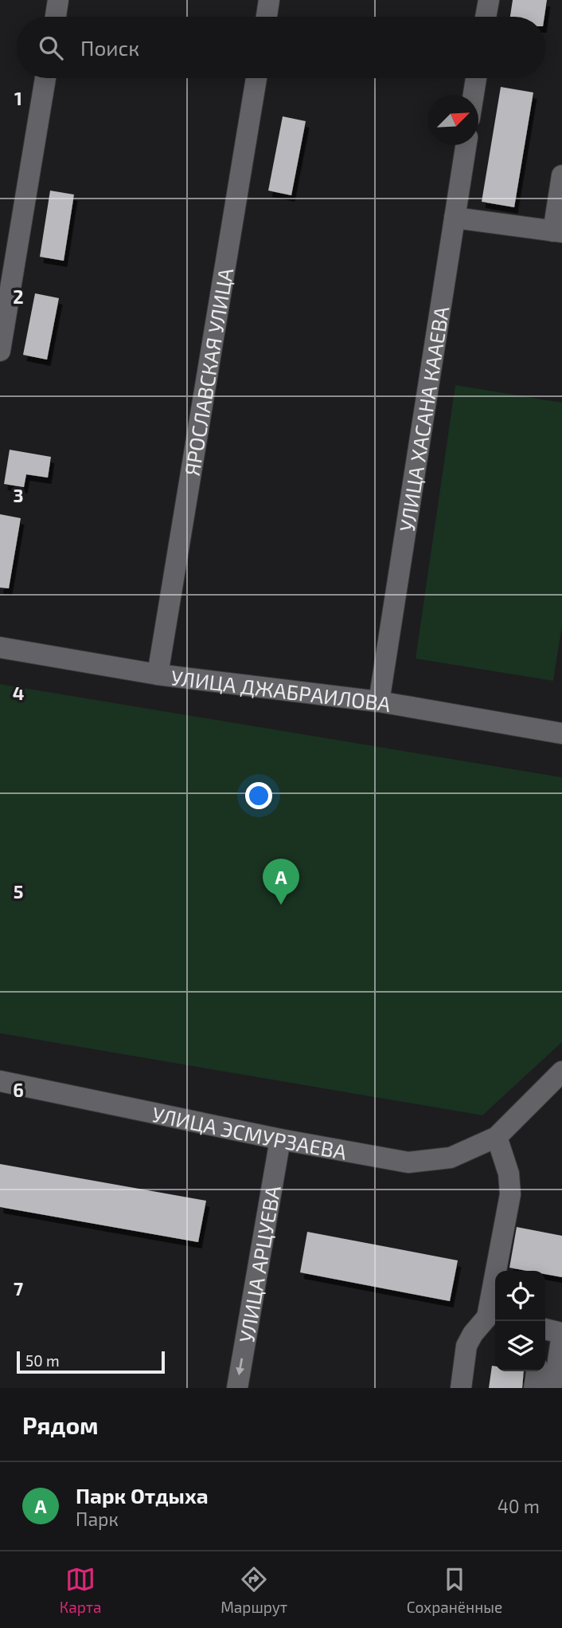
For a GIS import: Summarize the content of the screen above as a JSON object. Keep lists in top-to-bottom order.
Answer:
{
  "streets": {
    "street": [
      "ЯРОСЛАВСКАЯ УЛИЦА",
      "УЛИЦА ХАСАНА КААЕВА",
      "УЛИЦА ДЖАБРАИЛОВА",
      "УЛИЦА ЭСМУРЗАЕВА",
      "УЛИЦА АРЦУЕВА"
    ]
  },
  "crossings": [
    ["ЯРОСЛАВСКАЯ УЛИЦА", "УЛИЦА ДЖАБРАИЛОВА"],
    ["УЛИЦА ХАСАНА КААЕВА", "УЛИЦА ДЖАБРАИЛОВА"],
    ["УЛИЦА ЭСМУРЗАЕВА", "УЛИЦА АРЦУЕВА"]
  ],
  "one_way": ["УЛИЦА АРЦУЕВА"],
  "scale_bar": "50 m",
  "north": "top right",
  "page": {
    "search": "Поиск",
    "pins": "A",
    "scale": "50 m",
    "heading": "Рядом",
    "list": [
      {
        "mark": "A",
        "name": "Парк Отдыха",
        "note": "Парк",
        "value": "40 m"
      }
    ],
    "nav": ["Карта", "Маршрут", "Сохранённые"]
  },
  "grid": {
    "rows": [
      "1",
      "2",
      "3",
      "4",
      "5",
      "6",
      "7"
    ]
  }
}
